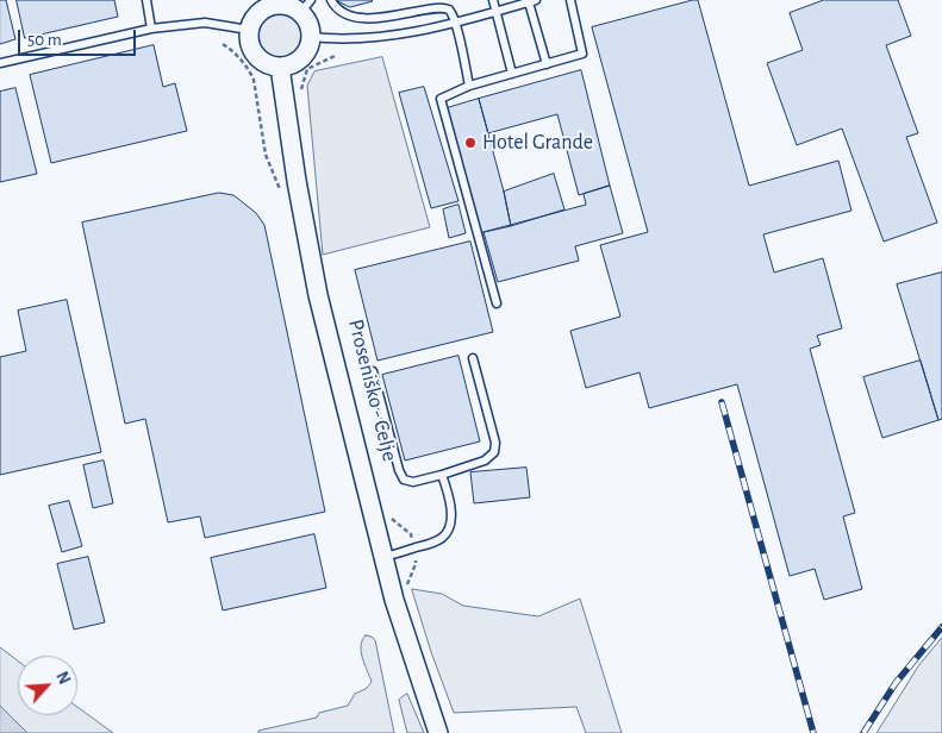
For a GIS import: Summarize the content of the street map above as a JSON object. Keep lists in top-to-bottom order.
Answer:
{
  "places": ["Hotel Grande"],
  "scale_bar": "50 m",
  "north": "top right"
}
